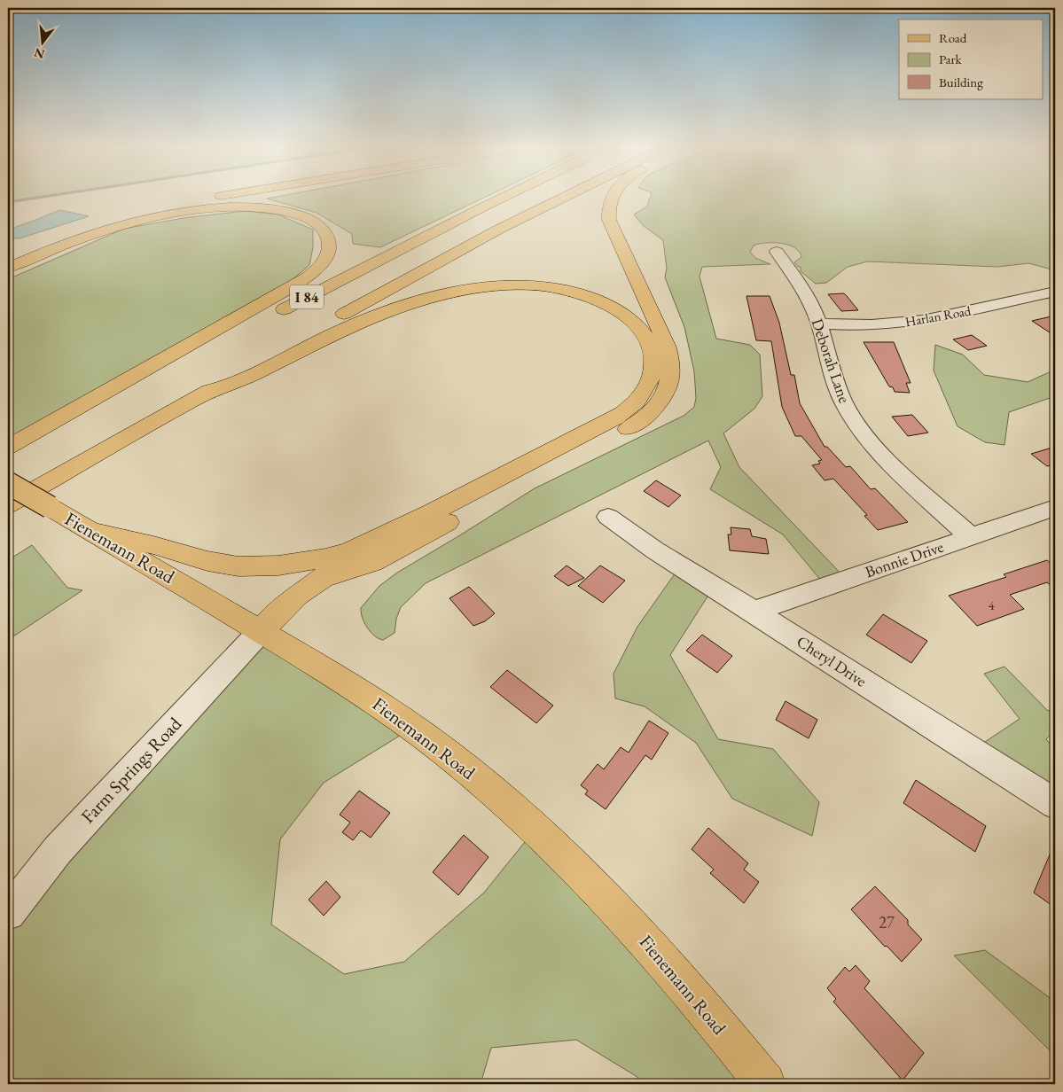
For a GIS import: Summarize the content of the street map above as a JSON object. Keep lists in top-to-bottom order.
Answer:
{
  "streets": {
    "main road": ["I 84", "Fienemann Road"],
    "street": [
      "Harlan Road",
      "Deborah Lane",
      "Bonnie Drive",
      "Cheryl Drive",
      "Farm Springs Road"
    ]
  },
  "crossings": [
    ["Harlan Road", "Deborah Lane"],
    ["Deborah Lane", "Bonnie Drive"],
    ["Fienemann Road", "Farm Springs Road"],
    ["Bonnie Drive", "Cheryl Drive"]
  ],
  "house_numbers": ["4", "27"],
  "legend": ["Road", "Park", "Building"],
  "north": "bottom"
}
